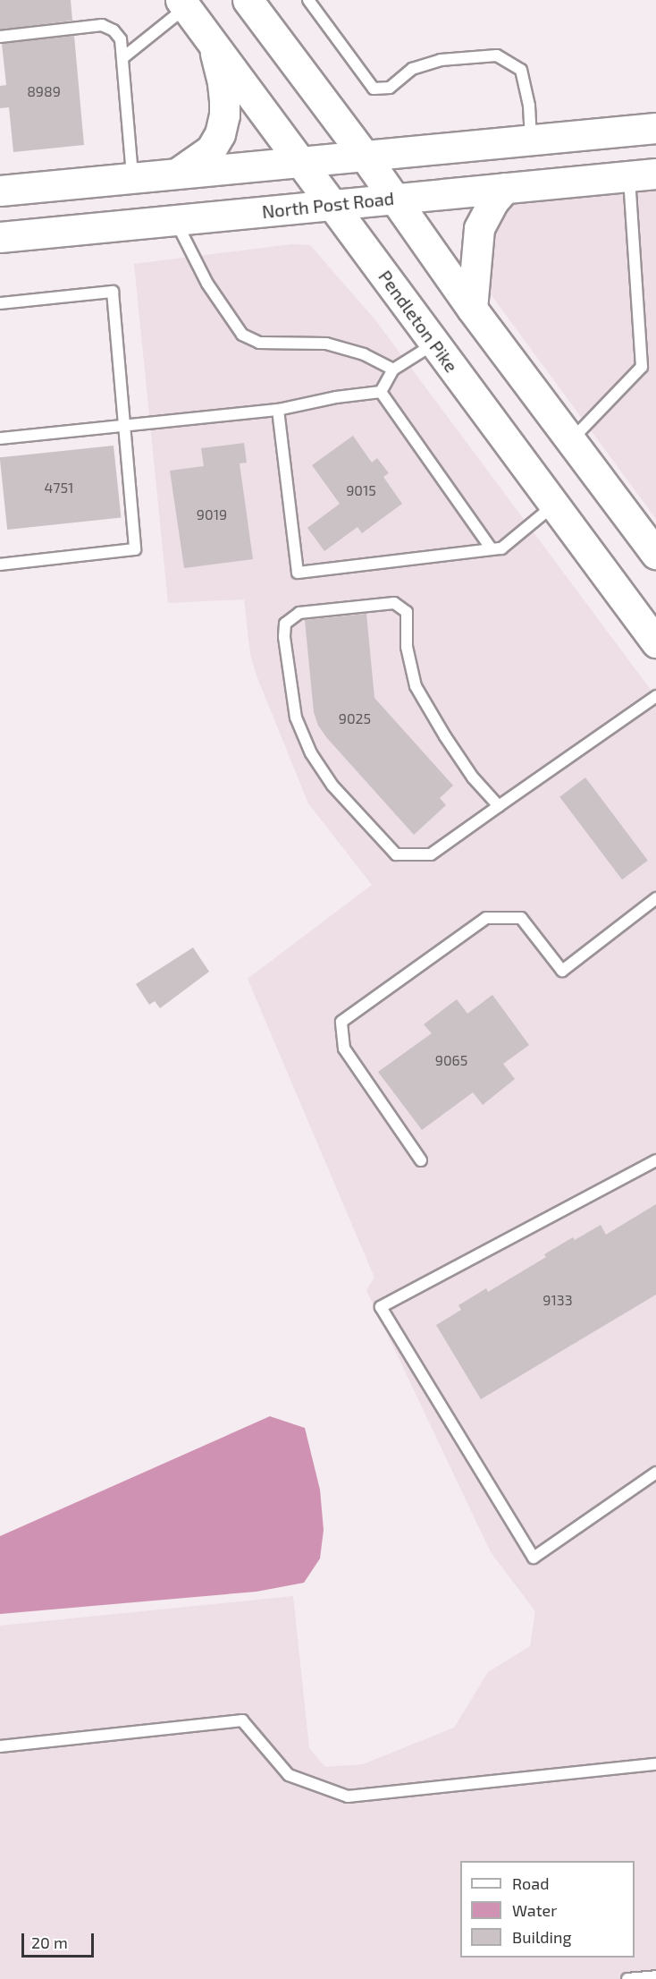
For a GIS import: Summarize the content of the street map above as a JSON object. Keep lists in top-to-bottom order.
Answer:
{
  "streets": {
    "main road": ["North Post Road", "Pendleton Pike"]
  },
  "crossings": [
    ["North Post Road", "Pendleton Pike"]
  ],
  "house_numbers": [
    "8989",
    "4751",
    "9015",
    "9019",
    "9025",
    "9065",
    "9133"
  ],
  "legend": ["Road", "Water", "Building"],
  "scale_bar": "20 m"
}
